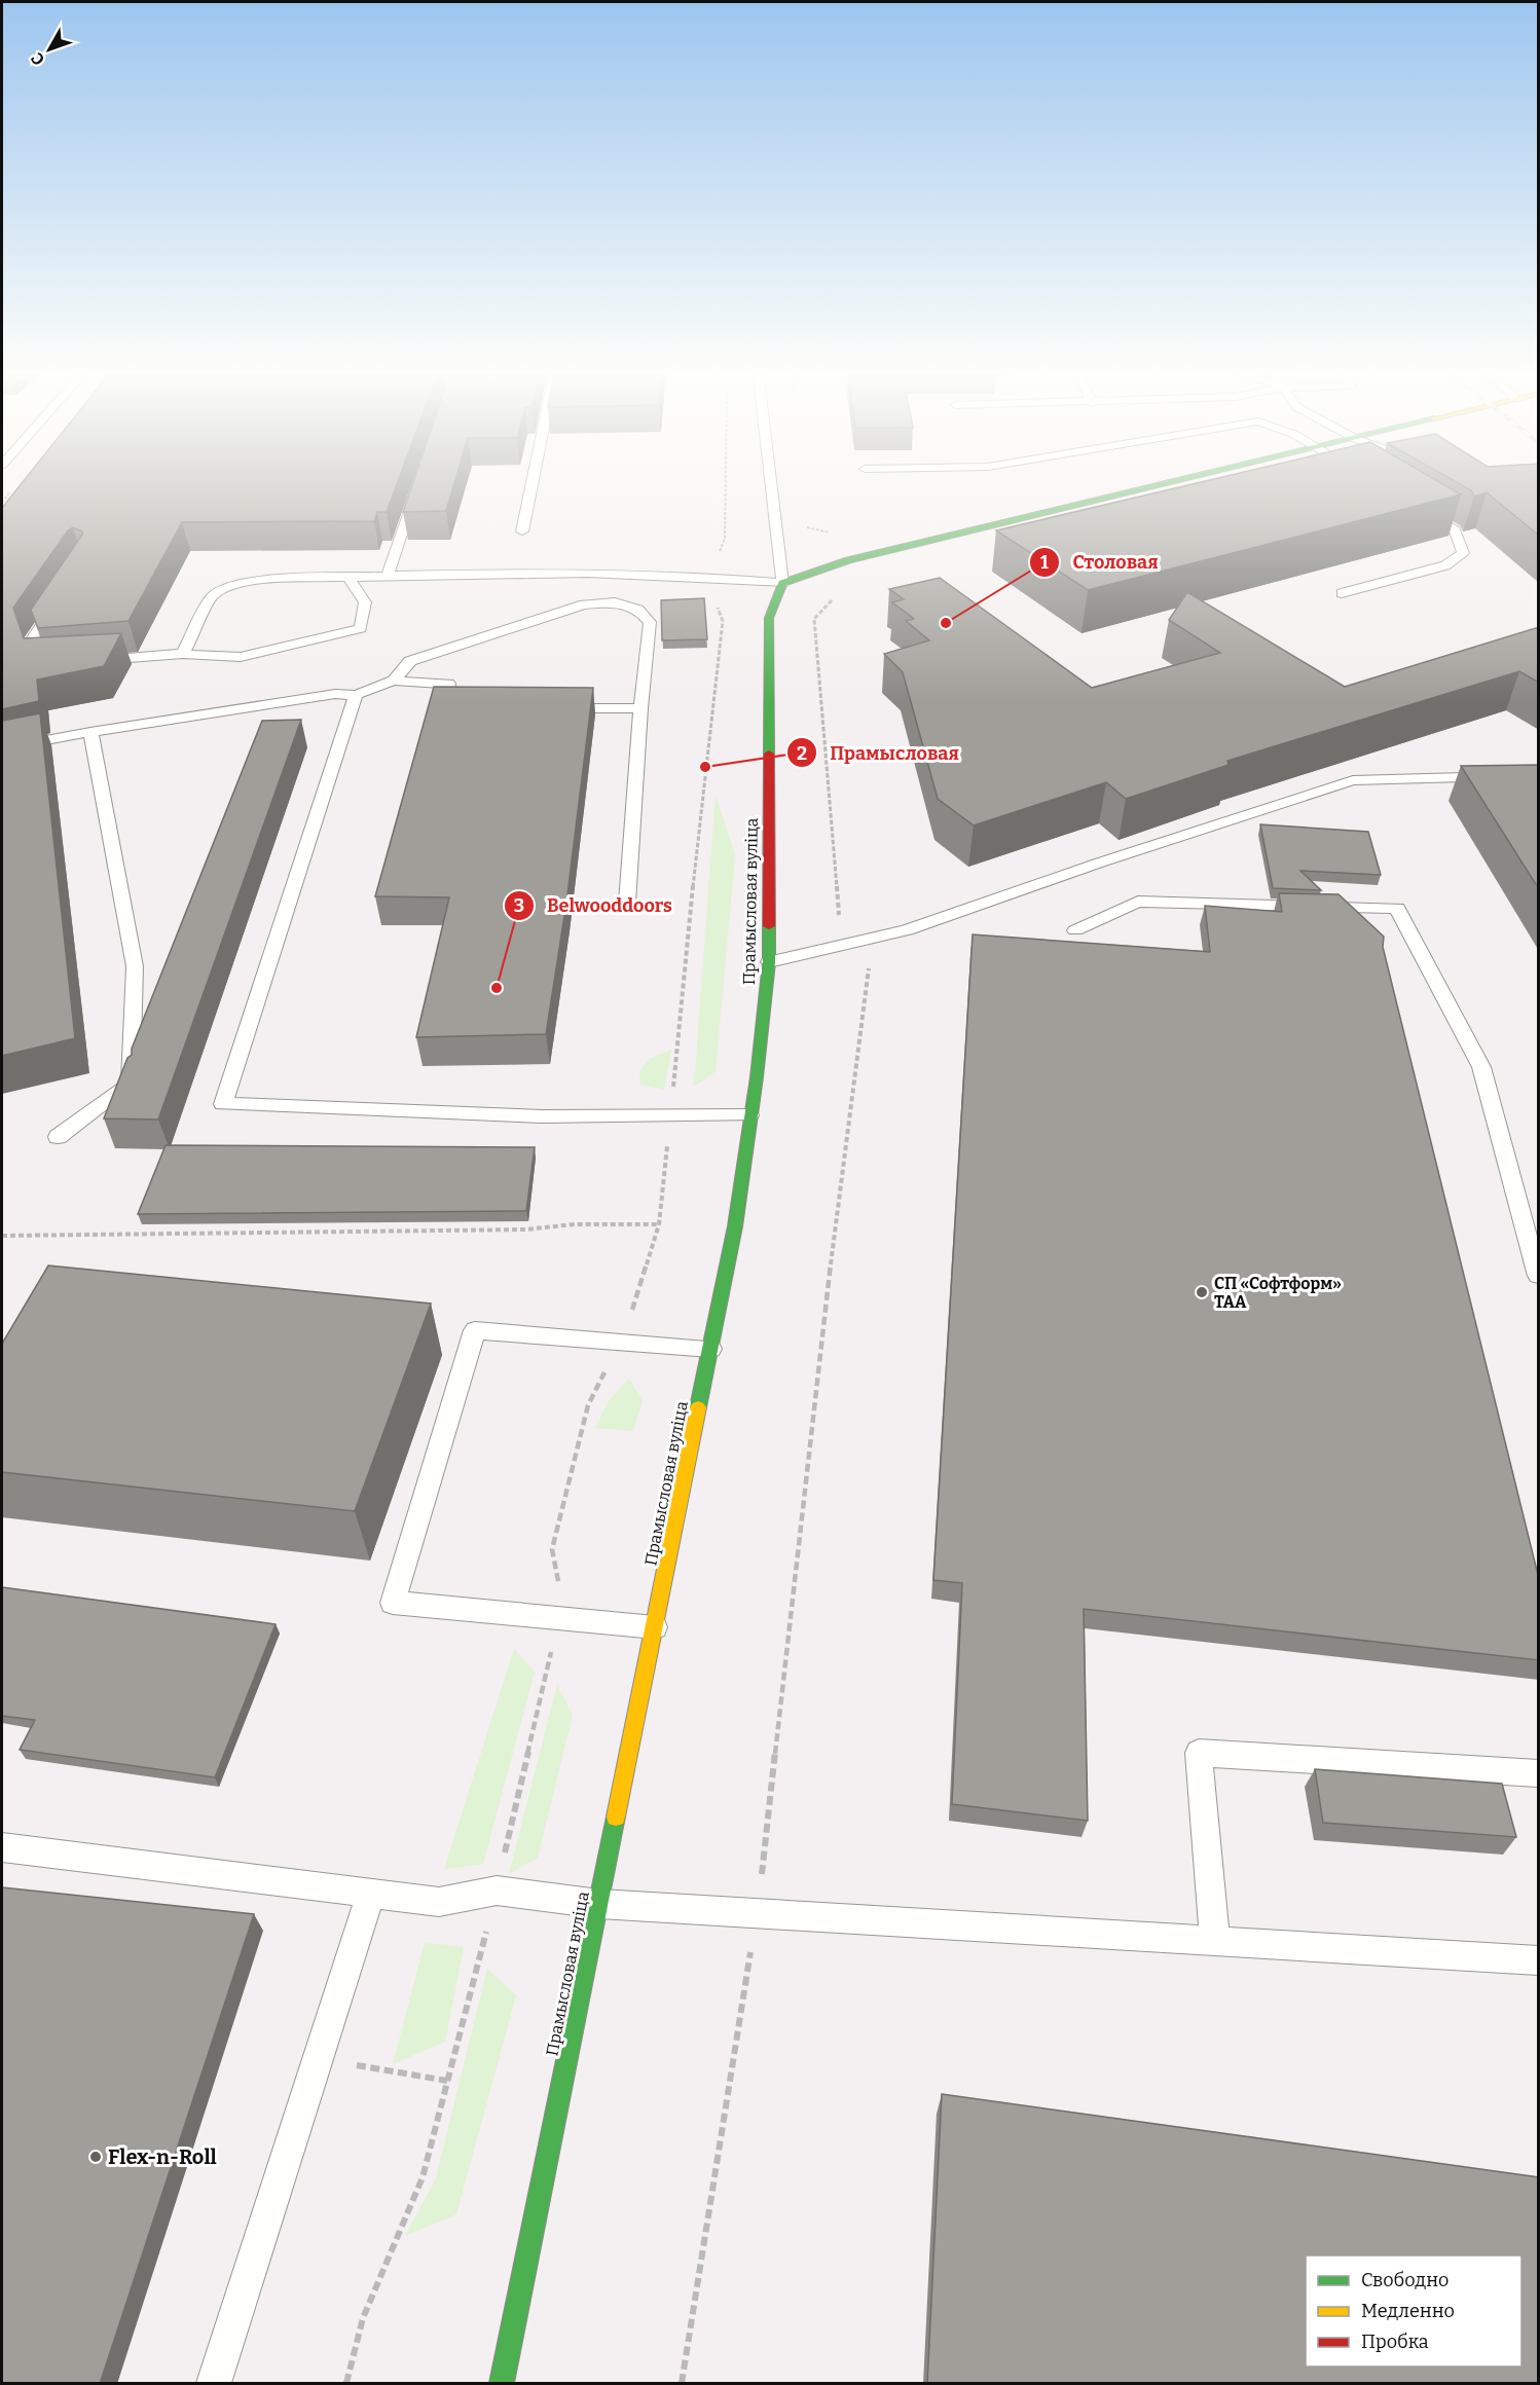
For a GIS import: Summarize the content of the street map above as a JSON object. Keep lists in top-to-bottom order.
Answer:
{
  "streets": {
    "main road": ["Прамысловая вуліца"]
  },
  "places": [
    "Столовая",
    "Прамысловая",
    "Belwooddoors",
    "СП «Софтформ» ТАА",
    "Flex-n-Roll"
  ],
  "legend": ["Свободно", "Медленно", "Пробка"],
  "north": "bottom left"
}
